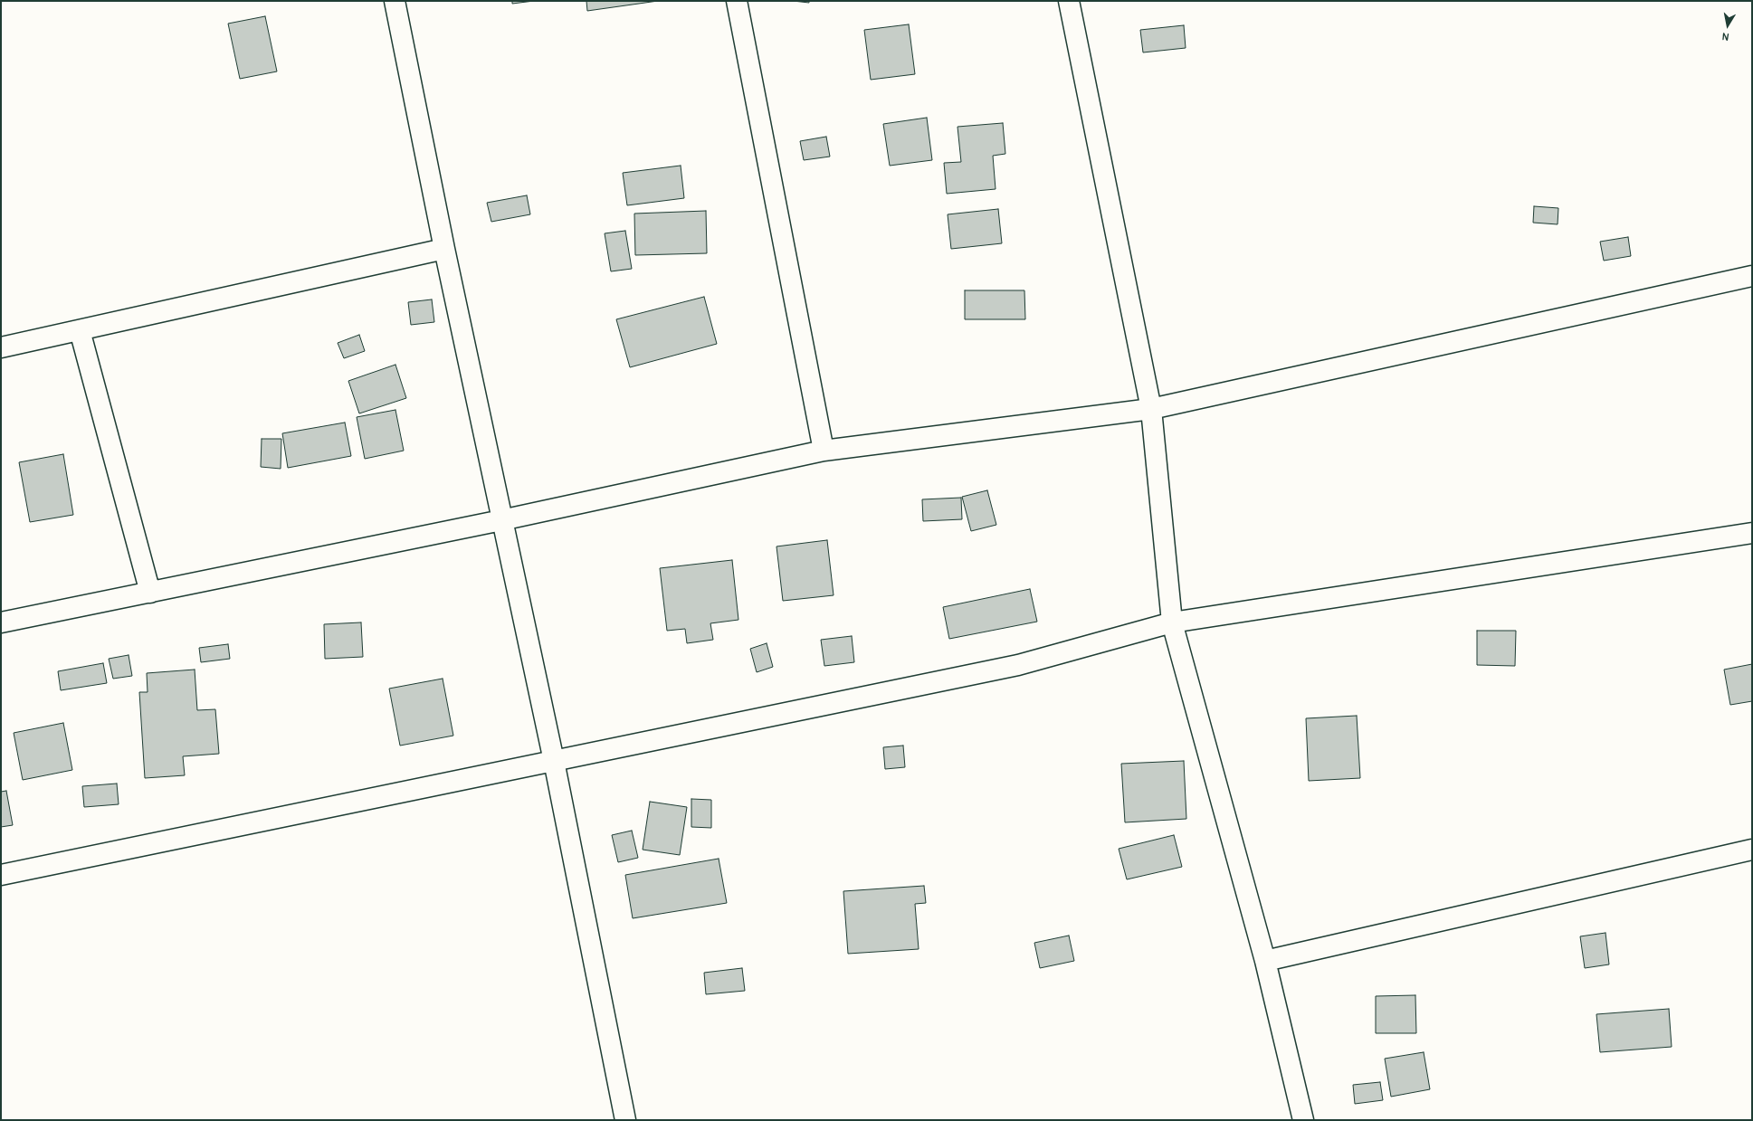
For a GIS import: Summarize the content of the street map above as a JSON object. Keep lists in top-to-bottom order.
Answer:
{
  "north": "bottom"
}
